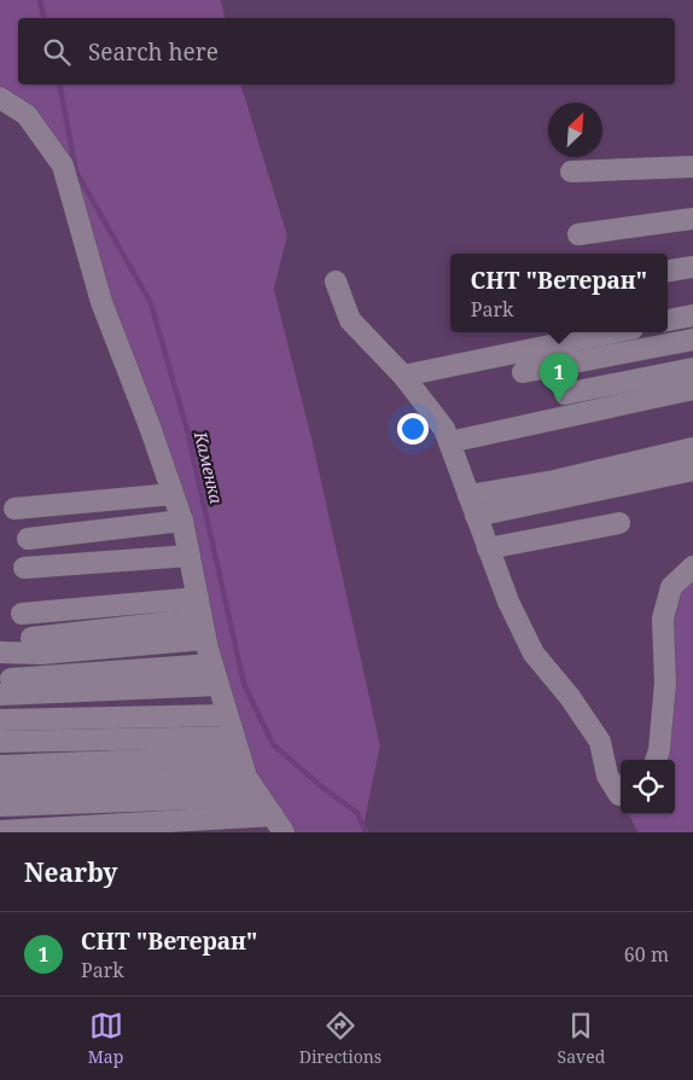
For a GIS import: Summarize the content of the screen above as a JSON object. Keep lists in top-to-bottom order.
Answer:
{
  "water": ["Каменка"],
  "north": "top right",
  "page": {
    "search": "Search here",
    "popup": ["СНТ \"Ветеран\"", "Park"],
    "pins": "1",
    "heading": "Nearby",
    "list": [
      {
        "mark": "1",
        "name": "СНТ \"Ветеран\"",
        "note": "Park",
        "value": "60 m"
      }
    ],
    "nav": ["Map", "Directions", "Saved"]
  }
}
